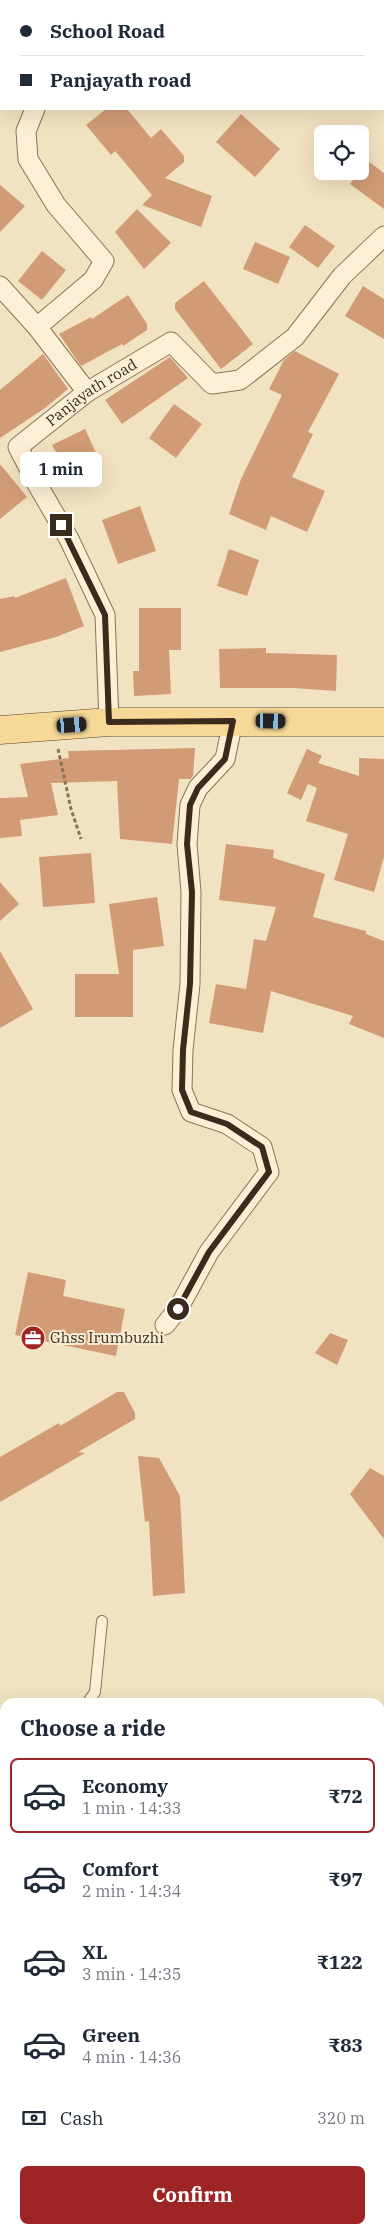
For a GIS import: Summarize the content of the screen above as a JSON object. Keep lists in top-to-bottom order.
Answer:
{
  "streets": {
    "street": ["Panjayath road"]
  },
  "places": {
    "office": ["Ghss Irumbuzhi"]
  },
  "page": {
    "banner": ["School Road", "Panjayath road"],
    "bubble": "1 min",
    "heading": "Choose a ride",
    "list": [
      {
        "name": "Economy",
        "note": "1 min · 14:33",
        "value": "₹72"
      },
      {
        "name": "Comfort",
        "note": "2 min · 14:34",
        "value": "₹97"
      },
      {
        "name": "XL",
        "note": "3 min · 14:35",
        "value": "₹122"
      },
      {
        "name": "Green",
        "note": "4 min · 14:36",
        "value": "₹83"
      }
    ],
    "pay": ["Cash", "320 m"],
    "buttons": "Confirm"
  }
}
